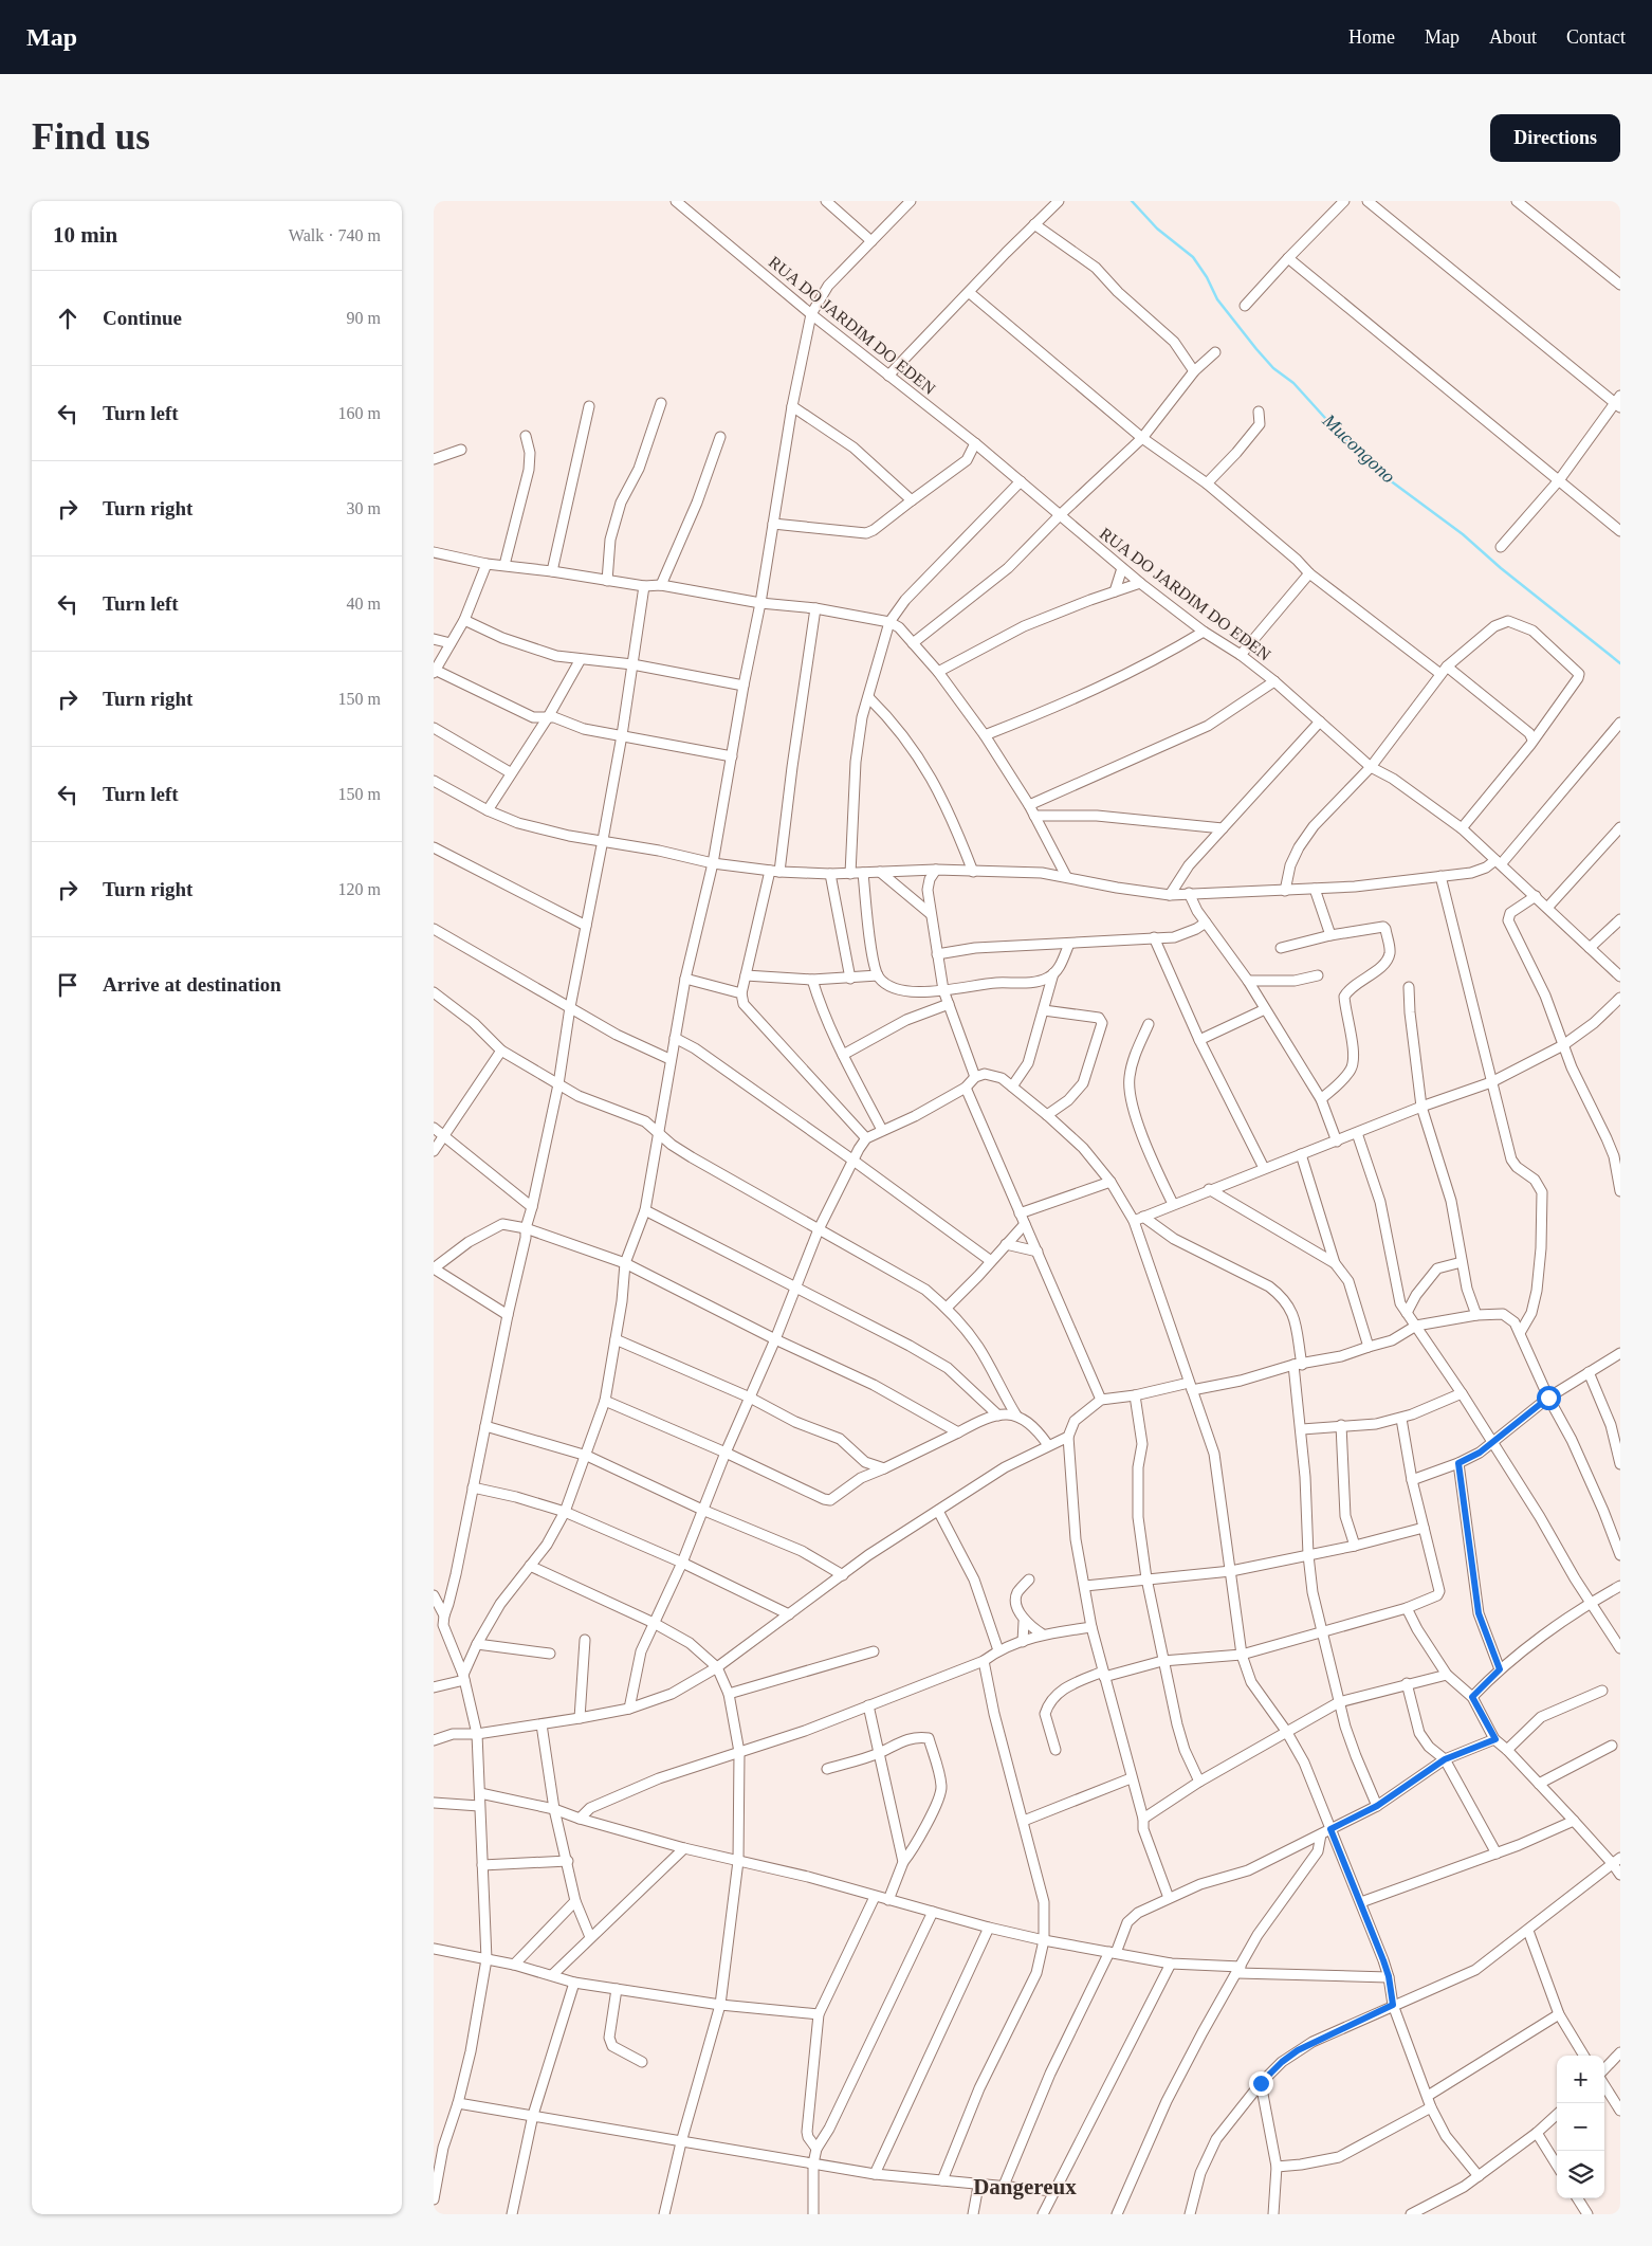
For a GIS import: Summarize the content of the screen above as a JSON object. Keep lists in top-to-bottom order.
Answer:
{
  "streets": {
    "street": ["RUA DO JARDIM DO EDEN"]
  },
  "districts": ["Dangereux"],
  "water": ["Mucongono"],
  "page": {
    "header": "Map",
    "nav": [
      "Home",
      "Map",
      "About",
      "Contact"
    ],
    "buttons": "Directions",
    "title": "Find us",
    "heading": ["10 min", "Walk · 740 m"],
    "list": [
      ["Continue", "90 m"],
      ["Turn left", "160 m"],
      ["Turn right", "30 m"],
      ["Turn left", "40 m"],
      ["Turn right", "150 m"],
      ["Turn left", "150 m"],
      ["Turn right", "120 m"],
      "Arrive at destination"
    ],
    "map_buttons": ["+", "−"]
  }
}
